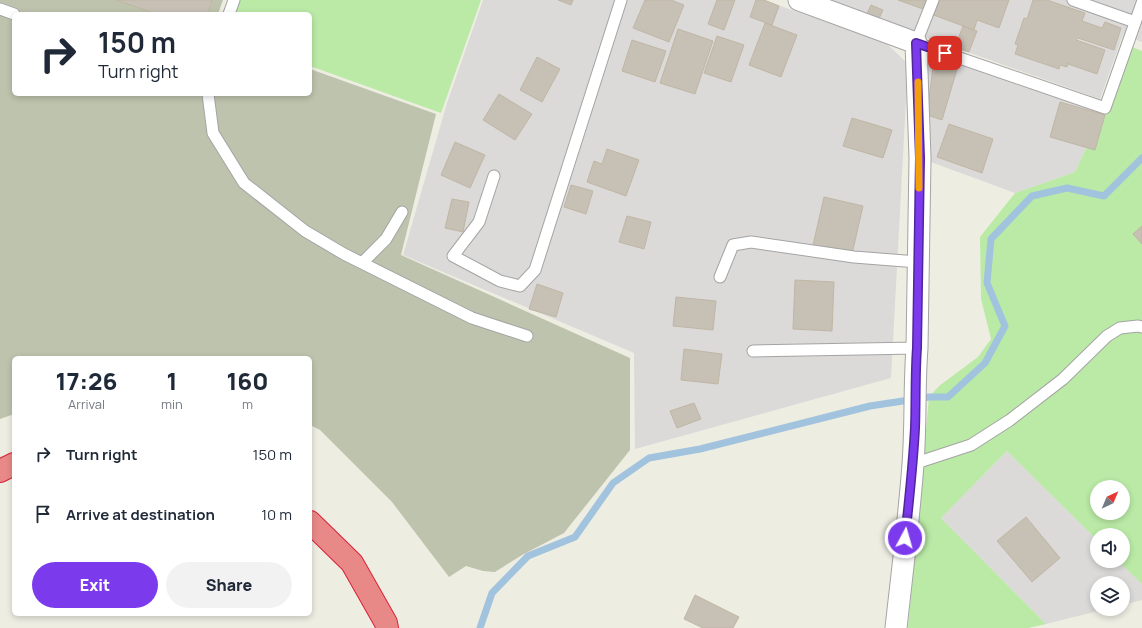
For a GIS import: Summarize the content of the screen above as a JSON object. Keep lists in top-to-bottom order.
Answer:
{
  "north": "top right",
  "page": {
    "turn": ["150 m", "Turn right"],
    "eta": [
      "17:26",
      "Arrival",
      "1",
      "min",
      "160",
      "m"
    ],
    "list": [
      {
        "name": "Turn right",
        "value": "150 m"
      },
      {
        "name": "Arrive at destination",
        "value": "10 m"
      }
    ],
    "buttons": ["Exit", "Share"]
  }
}
